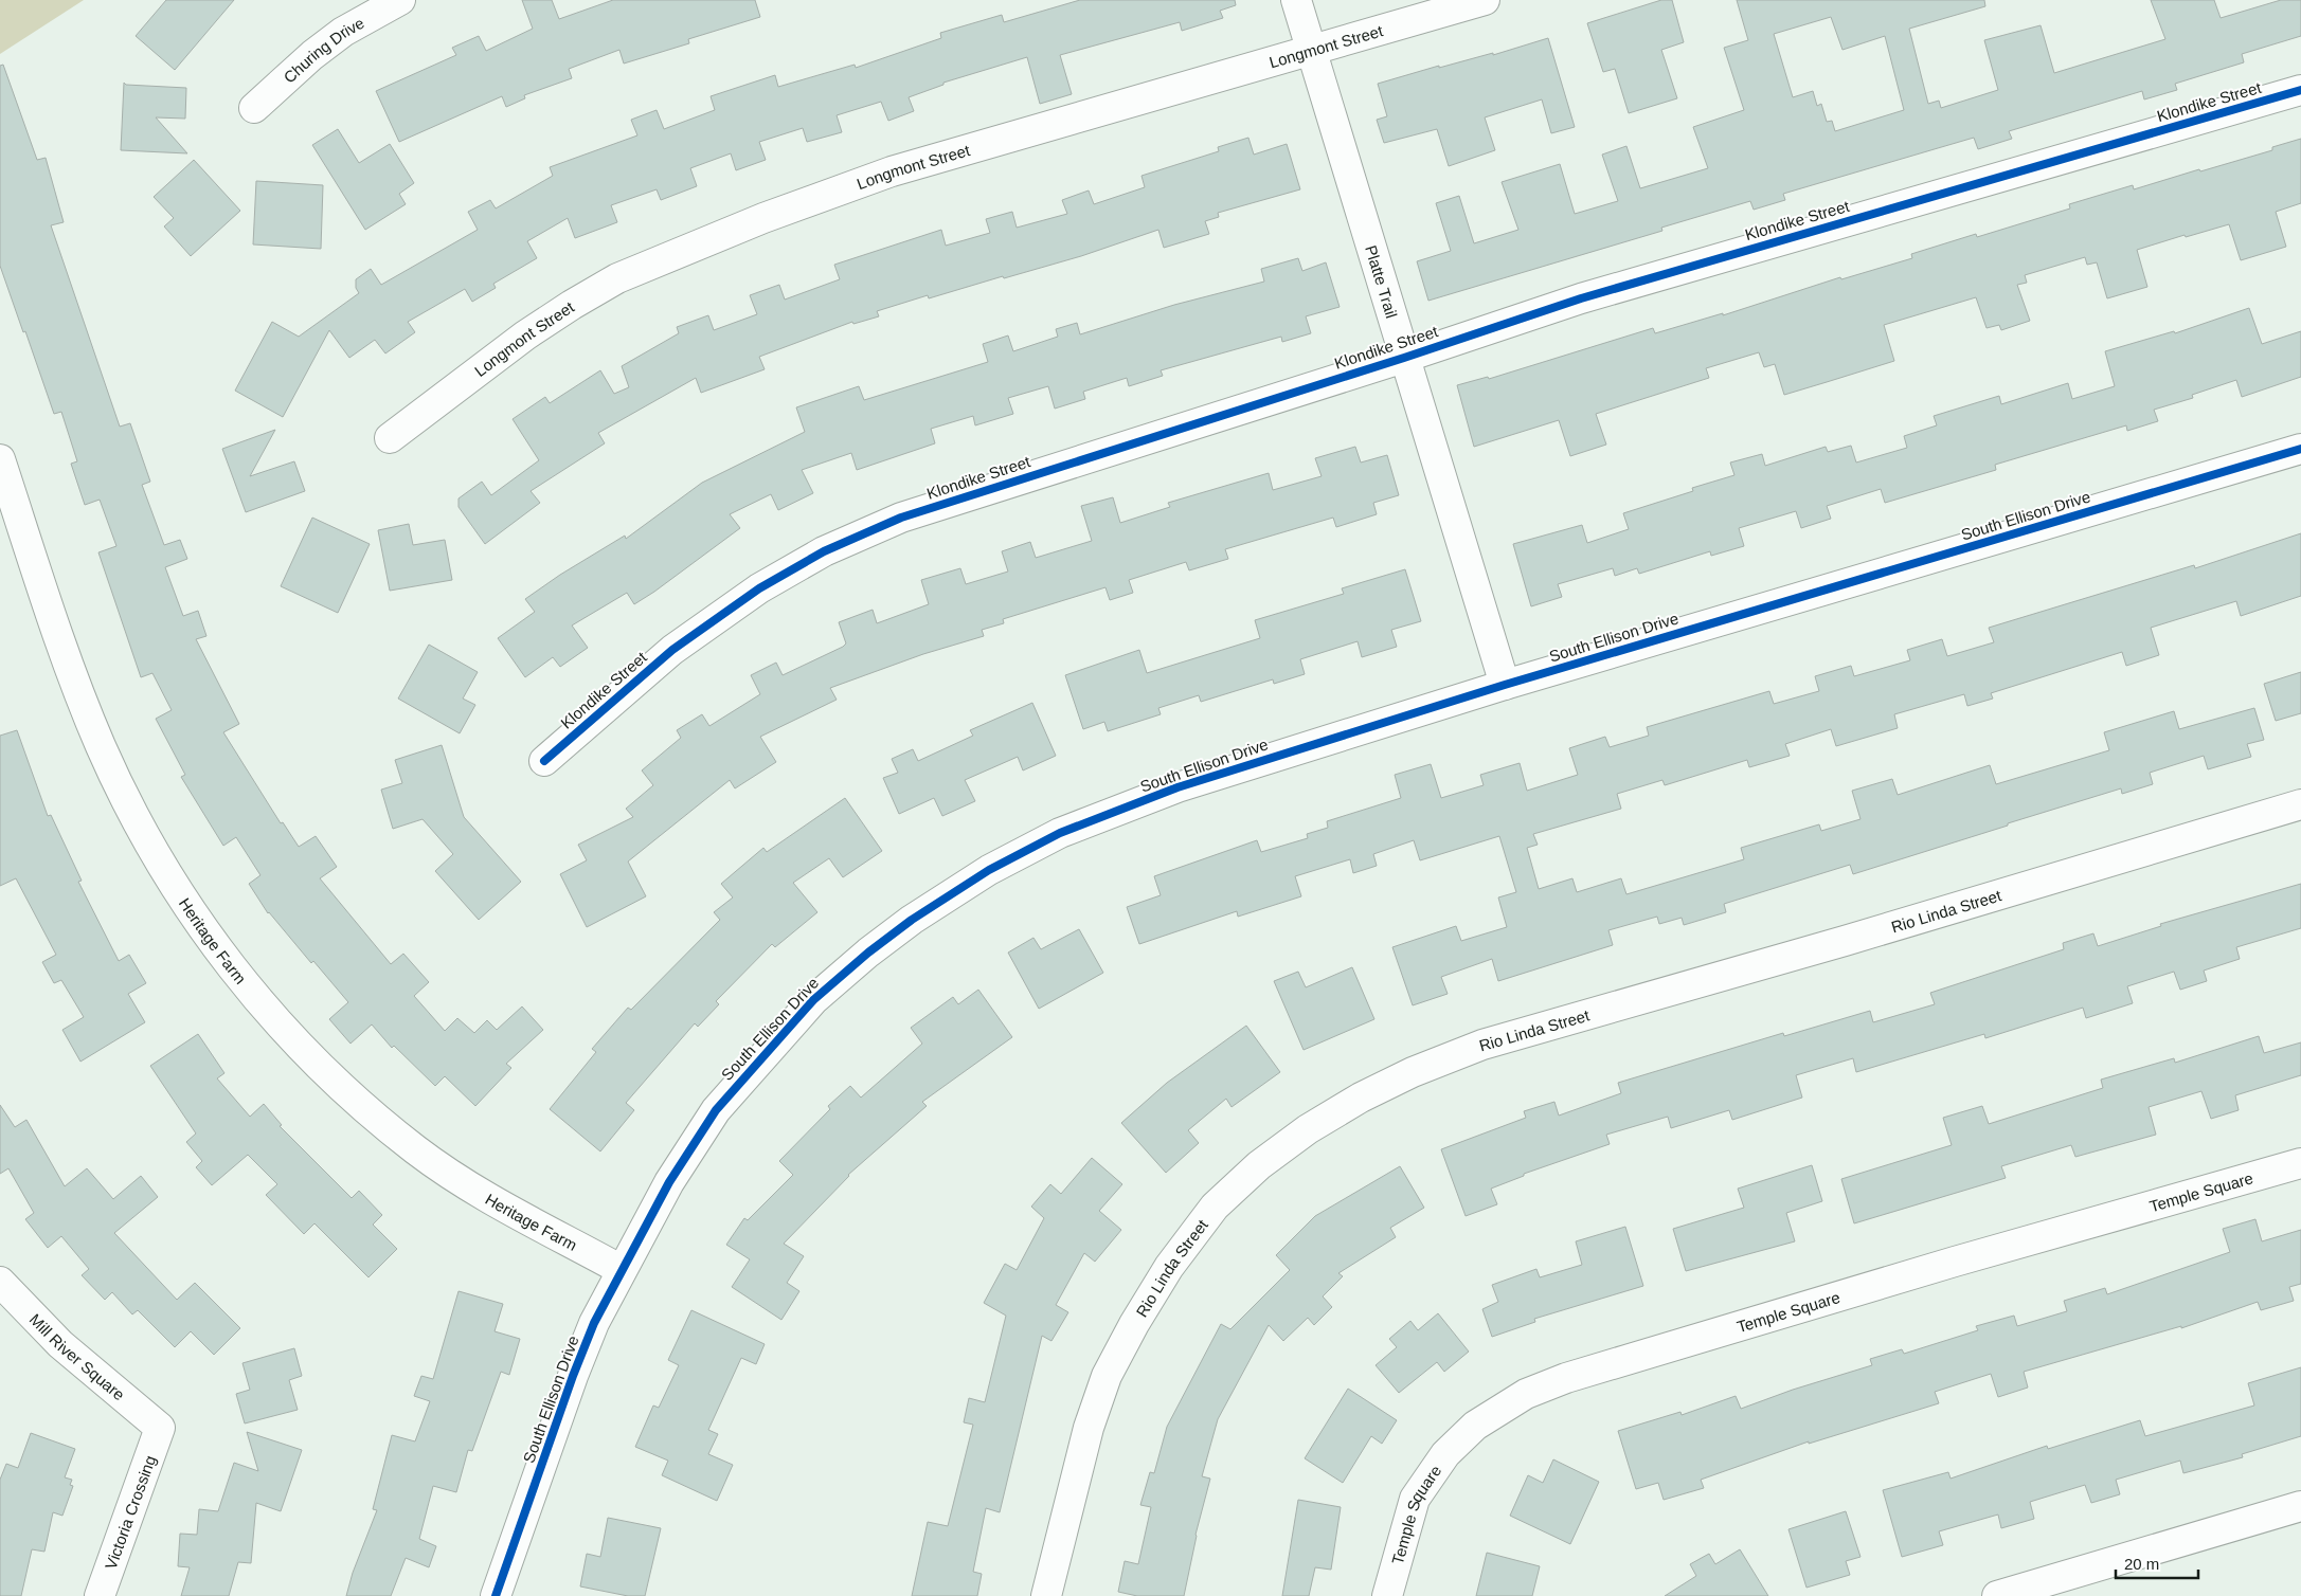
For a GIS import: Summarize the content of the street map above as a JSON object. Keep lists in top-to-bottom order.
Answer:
{
  "streets": {
    "street": [
      "Longmont Street",
      "Churing Drive",
      "Klondike Street",
      "Platte Trail",
      "South Ellison Drive",
      "Rio Linda Street",
      "Heritage Farm",
      "Temple Square",
      "Mill River Square",
      "Victoria Crossing"
    ]
  },
  "crossings": [
    ["Longmont Street", "Platte Trail"],
    ["Klondike Street", "Platte Trail"],
    ["Platte Trail", "South Ellison Drive"],
    ["South Ellison Drive", "Heritage Farm"],
    ["Mill River Square", "Victoria Crossing"]
  ],
  "scale_bar": "20 m"
}
